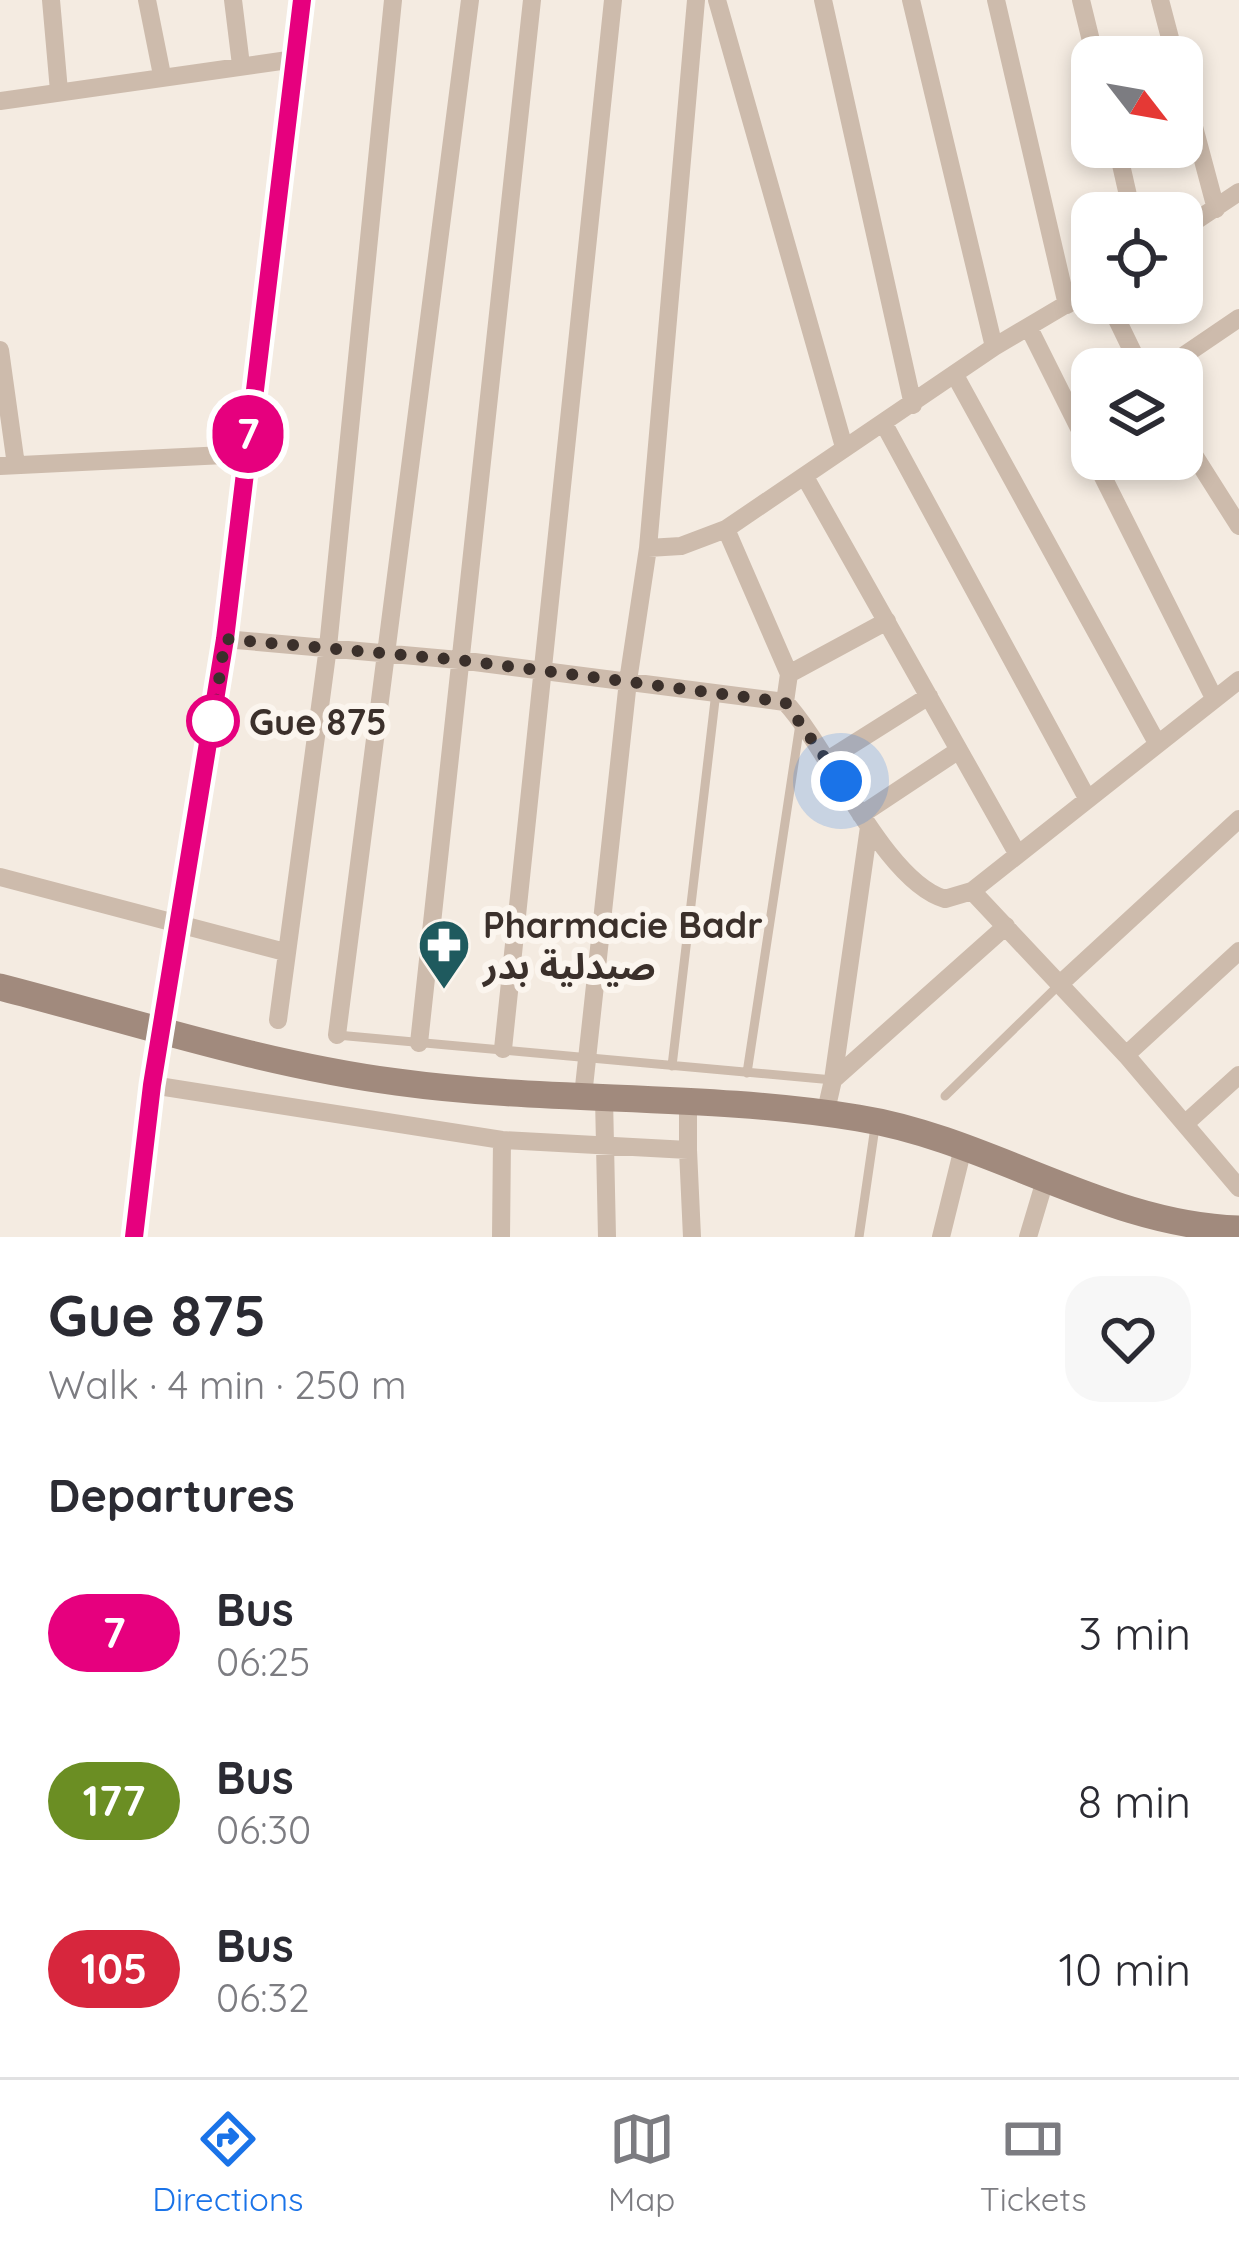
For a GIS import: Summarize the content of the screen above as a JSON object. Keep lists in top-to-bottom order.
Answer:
{
  "places": {
    "other": ["Gue 875"],
    "pharmacy": ["Pharmacie Badr صيدلية بدر"]
  },
  "lines": ["bus line 7"],
  "north": "bottom right",
  "page": {
    "on_map": "7",
    "heading": [
      ["Gue 875", "Walk · 4 min · 250 m"],
      "Departures"
    ],
    "list": [
      {
        "mark": "7",
        "name": "Bus",
        "note": "06:25",
        "value": "3 min"
      },
      {
        "mark": "177",
        "name": "Bus",
        "note": "06:30",
        "value": "8 min"
      },
      {
        "mark": "105",
        "name": "Bus",
        "note": "06:32",
        "value": "10 min"
      }
    ],
    "tabs": ["Directions", "Map", "Tickets"]
  }
}
